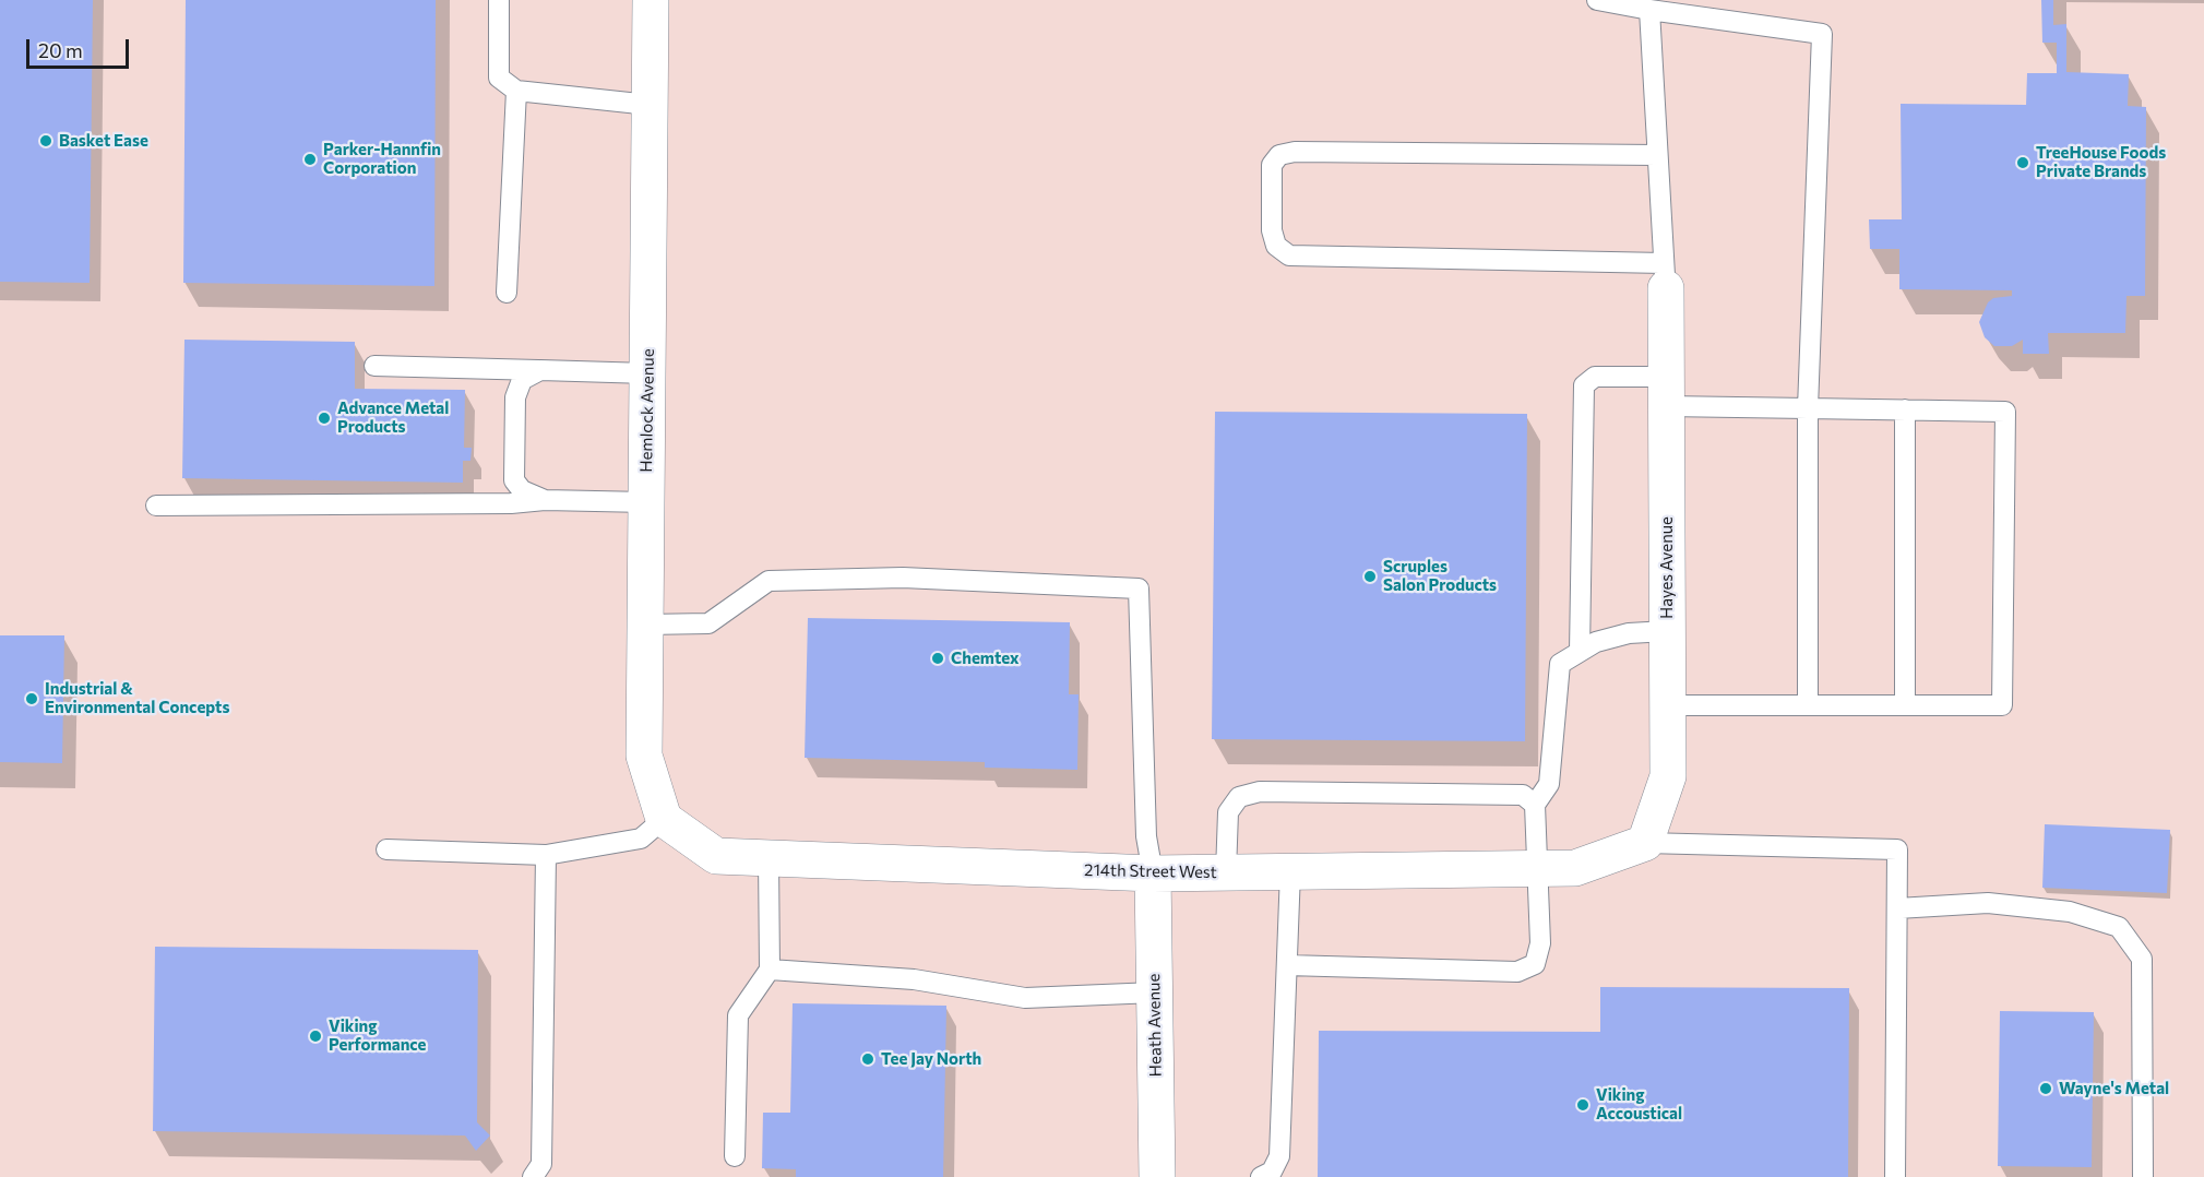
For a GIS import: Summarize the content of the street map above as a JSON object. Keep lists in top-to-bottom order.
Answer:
{
  "streets": {
    "street": [
      "Hemlock Avenue",
      "Hayes Avenue",
      "214th Street West",
      "Heath Avenue"
    ]
  },
  "crossings": [
    ["Hemlock Avenue", "214th Street West"],
    ["Hayes Avenue", "214th Street West"],
    ["214th Street West", "Heath Avenue"]
  ],
  "places": [
    "Basket Ease",
    "Parker-Hannfin Corporation",
    "TreeHouse Foods Private Brands",
    "Advance Metal Products",
    "Scruples Salon Products",
    "Chemtex",
    "Industrial & Environmental Concepts",
    "Viking Performance",
    "Tee Jay North",
    "Wayne's Metal",
    "Viking Accoustical"
  ],
  "scale_bar": "20 m"
}
